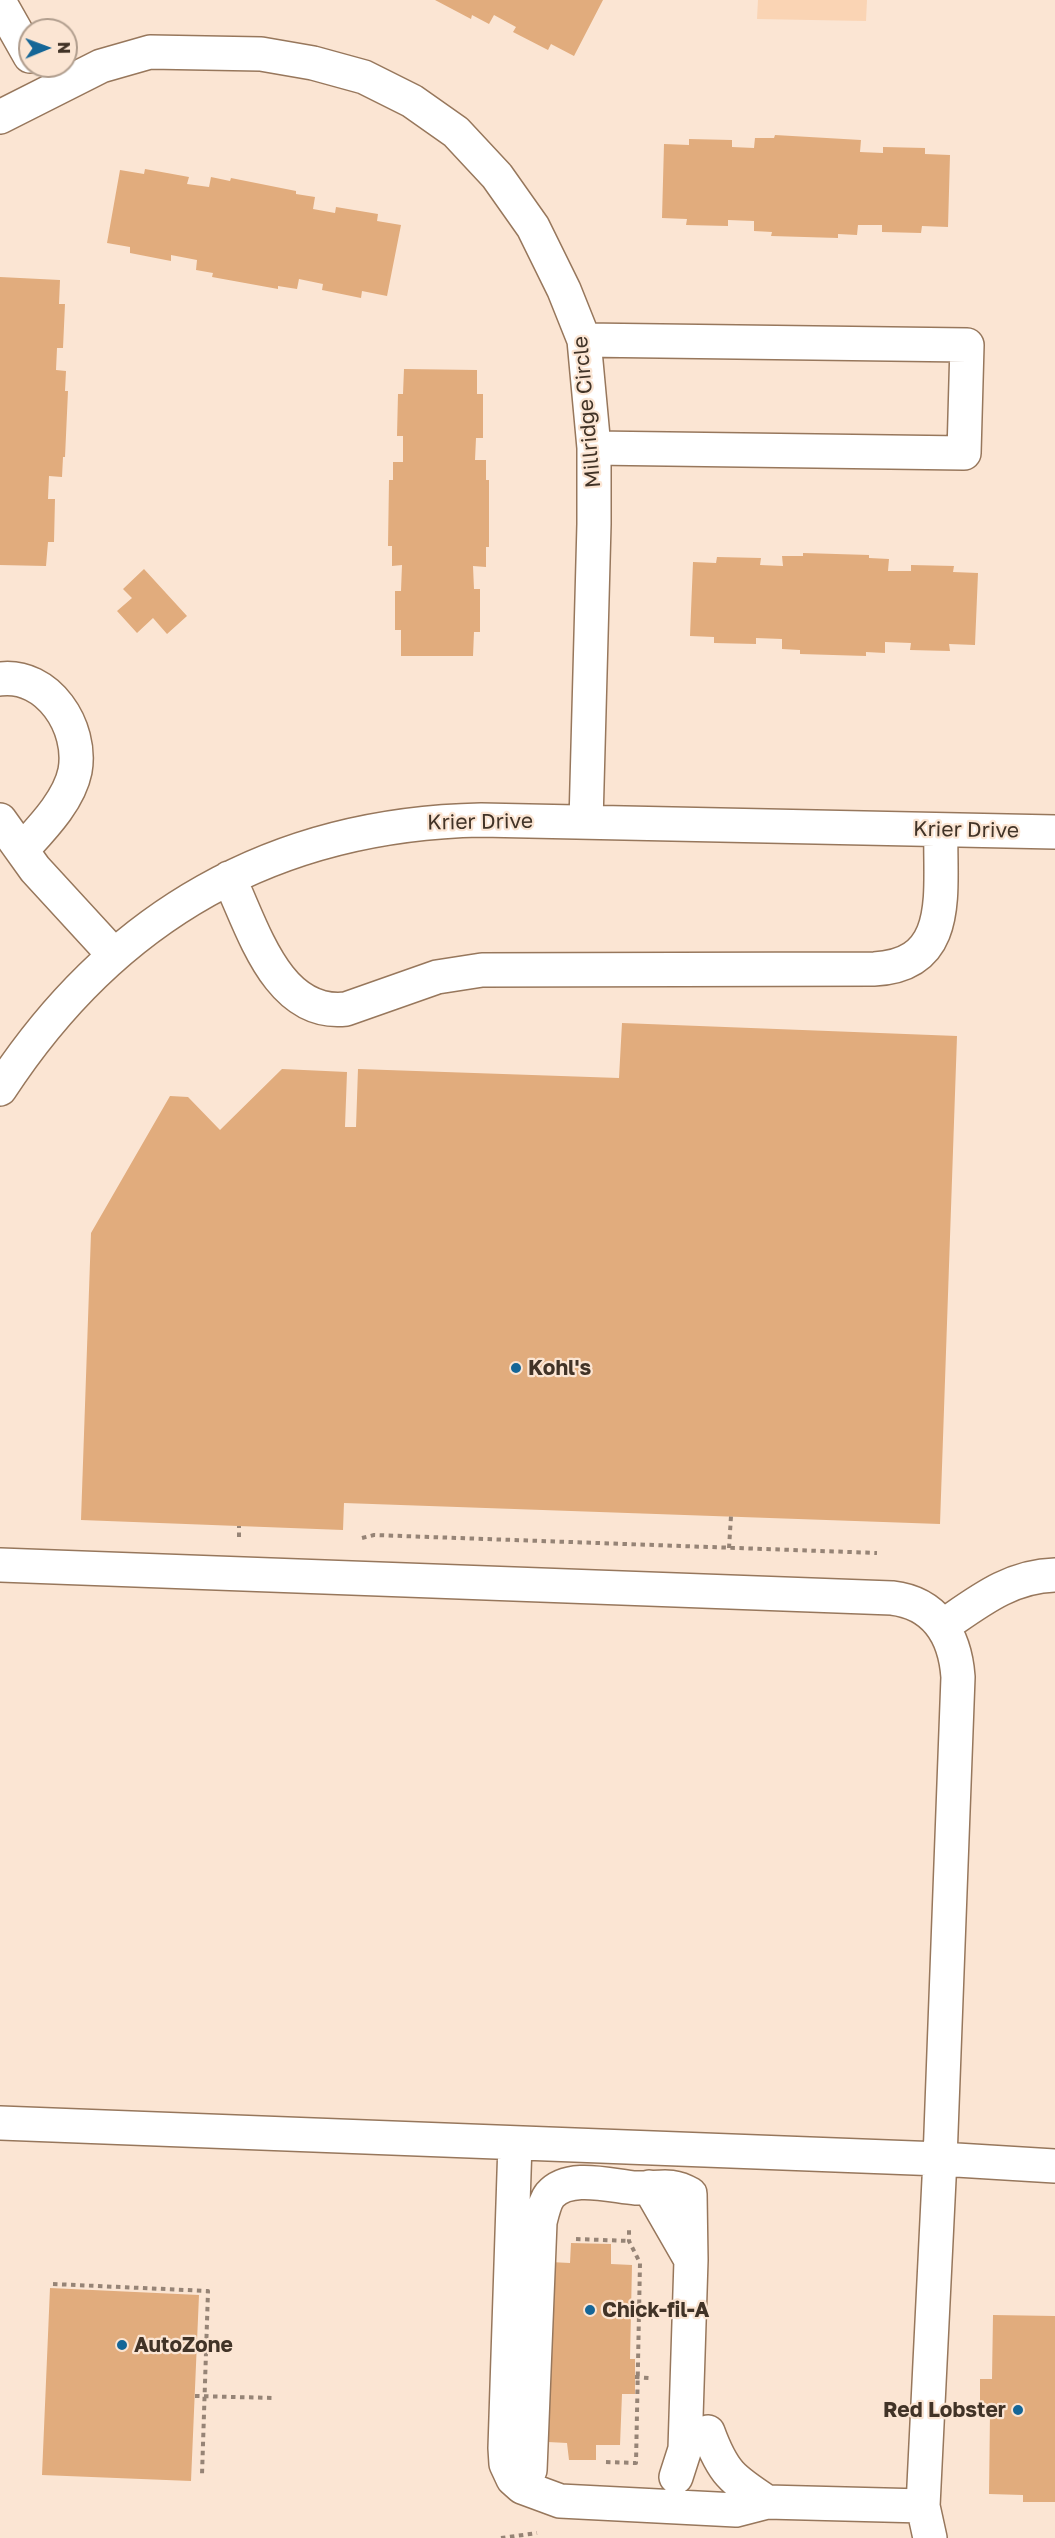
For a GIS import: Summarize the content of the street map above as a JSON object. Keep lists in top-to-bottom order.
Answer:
{
  "streets": {
    "street": ["Millridge Circle", "Krier Drive"]
  },
  "crossings": [
    ["Millridge Circle", "Krier Drive"]
  ],
  "places": [
    "Kohl's",
    "Chick-fil-A",
    "AutoZone",
    "Red Lobster"
  ],
  "north": "right"
}
